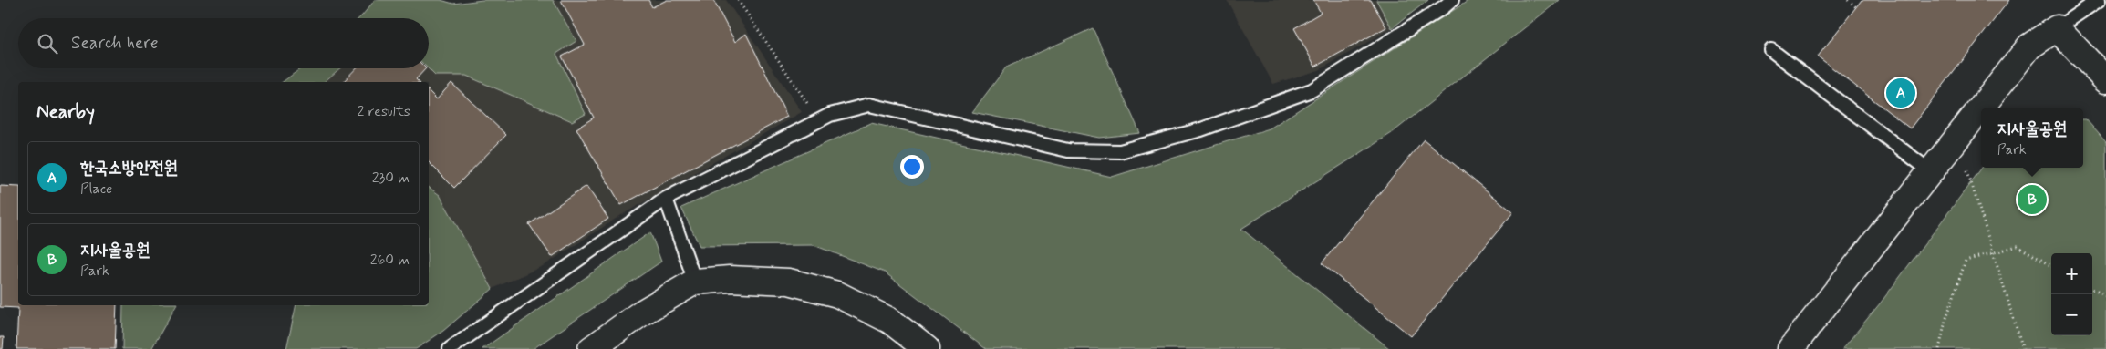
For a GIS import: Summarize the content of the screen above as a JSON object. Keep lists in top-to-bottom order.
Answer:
{
  "page": {
    "search": "Search here",
    "pins": ["A", "B"],
    "heading": ["Nearby", "2 results"],
    "popup": ["지사울공원", "Park"],
    "list": [
      {
        "mark": "A",
        "name": "한국소방안전원",
        "note": "Place",
        "value": "230 m"
      },
      {
        "mark": "B",
        "name": "지사울공원",
        "note": "Park",
        "value": "260 m"
      }
    ],
    "map_buttons": ["+", "−"]
  }
}
